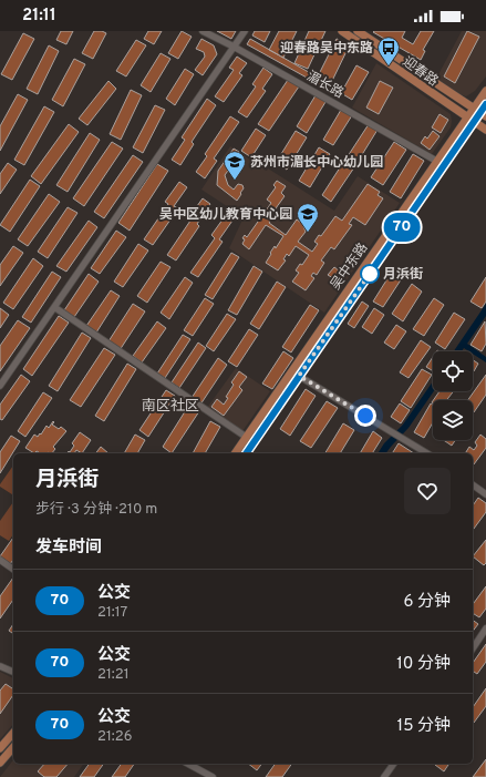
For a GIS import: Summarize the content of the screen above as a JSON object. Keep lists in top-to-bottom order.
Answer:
{
  "streets": {
    "main road": ["迎春路", "吴中东路"],
    "street": ["湄长路"]
  },
  "crossings": [
    ["迎春路", "吴中东路"],
    ["湄长路", "吴中东路"]
  ],
  "districts": ["南区社区"],
  "places": {
    "bus stop": ["迎春路吴中东路"],
    "school or university": ["苏州市湄长中心幼儿园", "吴中区幼儿教育中心园"],
    "other": ["月浜街"]
  },
  "lines": ["bus line 70"],
  "page": {
    "status": "21:11",
    "on_map": "70",
    "heading": [
      ["月浜街", "步行 · 3 分钟 · 210 m"],
      "发车时间"
    ],
    "list": [
      {
        "mark": "70",
        "name": "公交",
        "note": "21:17",
        "value": "6 分钟"
      },
      {
        "mark": "70",
        "name": "公交",
        "note": "21:21",
        "value": "10 分钟"
      },
      {
        "mark": "70",
        "name": "公交",
        "note": "21:26",
        "value": "15 分钟"
      }
    ]
  }
}
